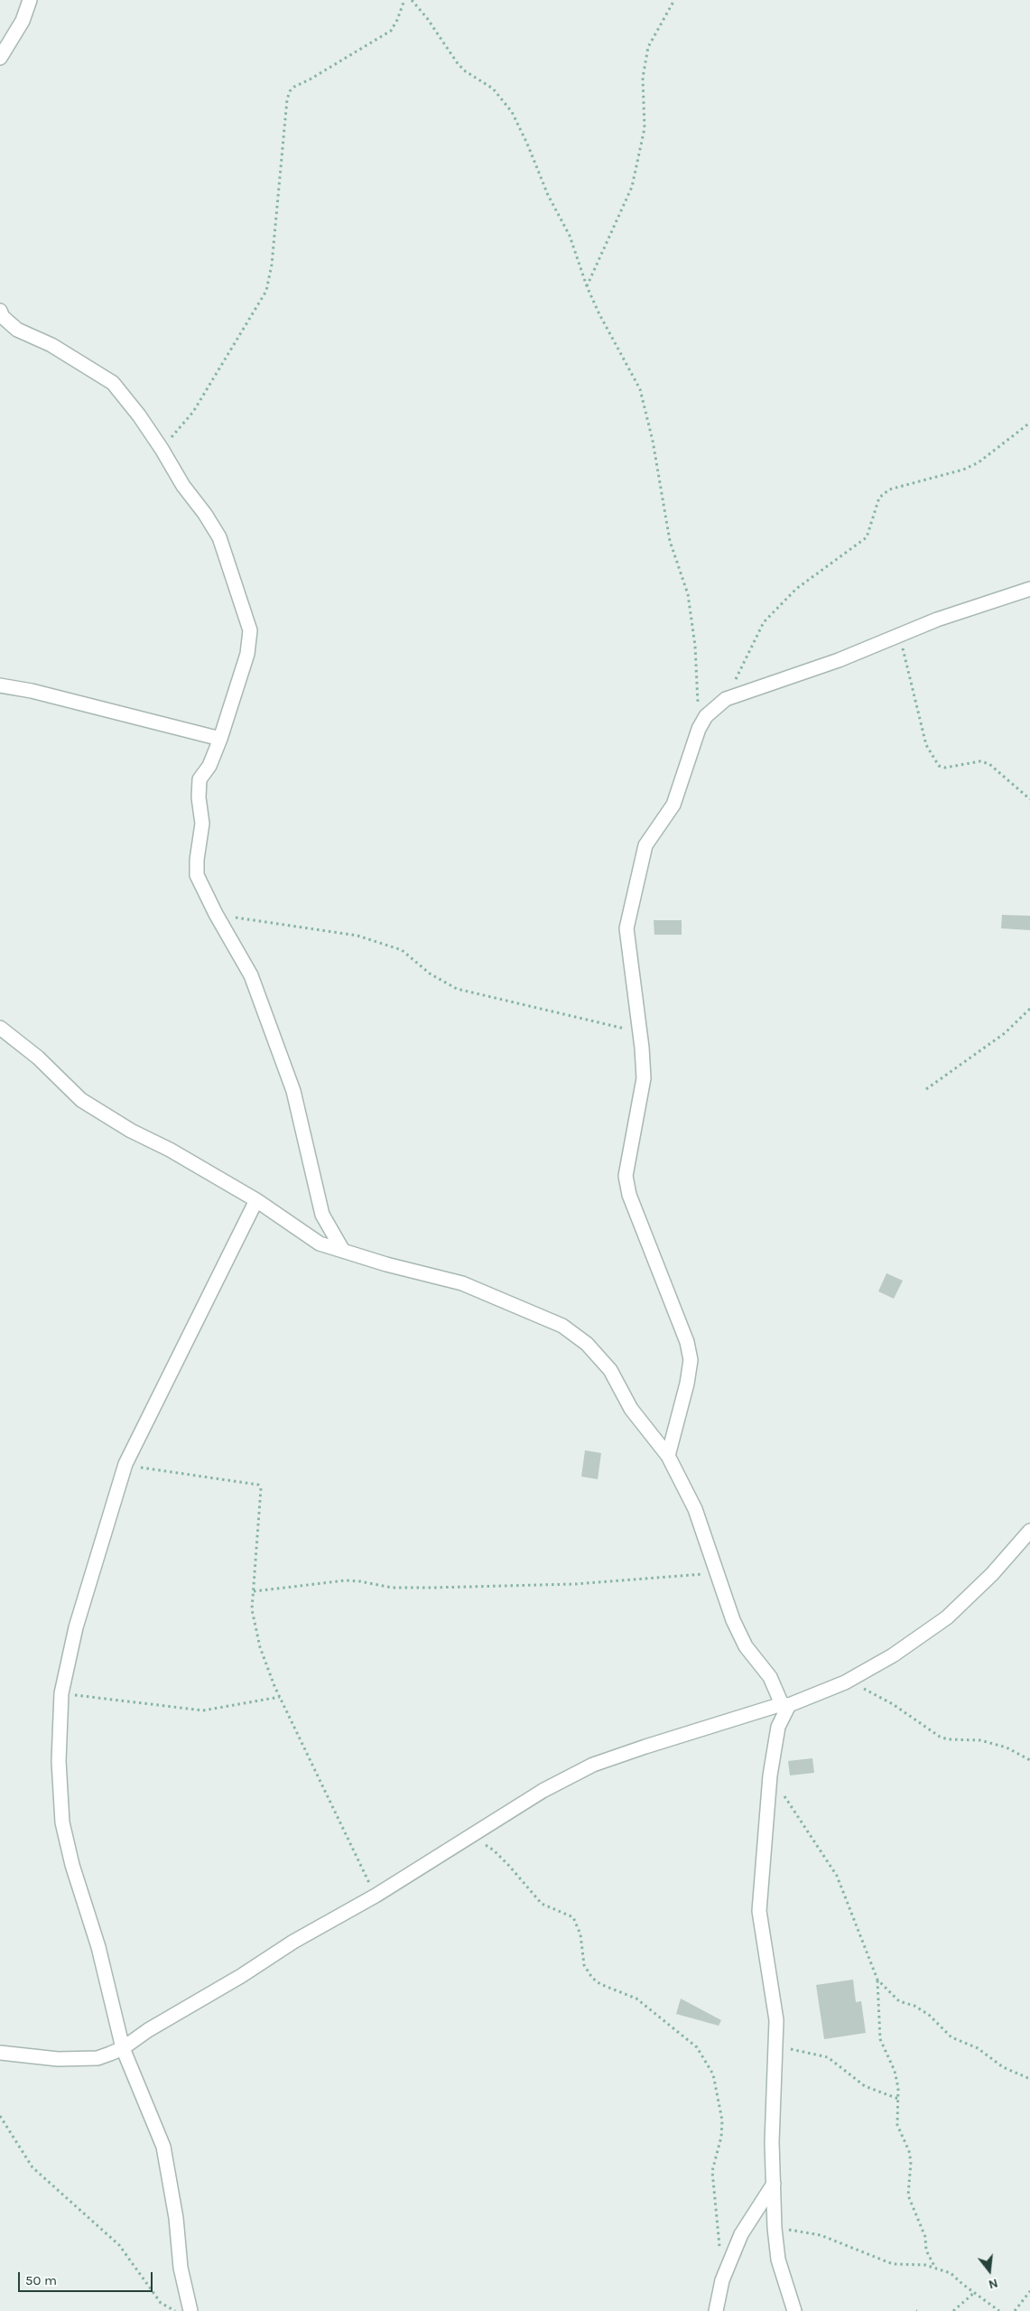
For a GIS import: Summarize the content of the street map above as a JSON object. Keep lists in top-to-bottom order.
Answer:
{
  "scale_bar": "50 m",
  "north": "bottom"
}
